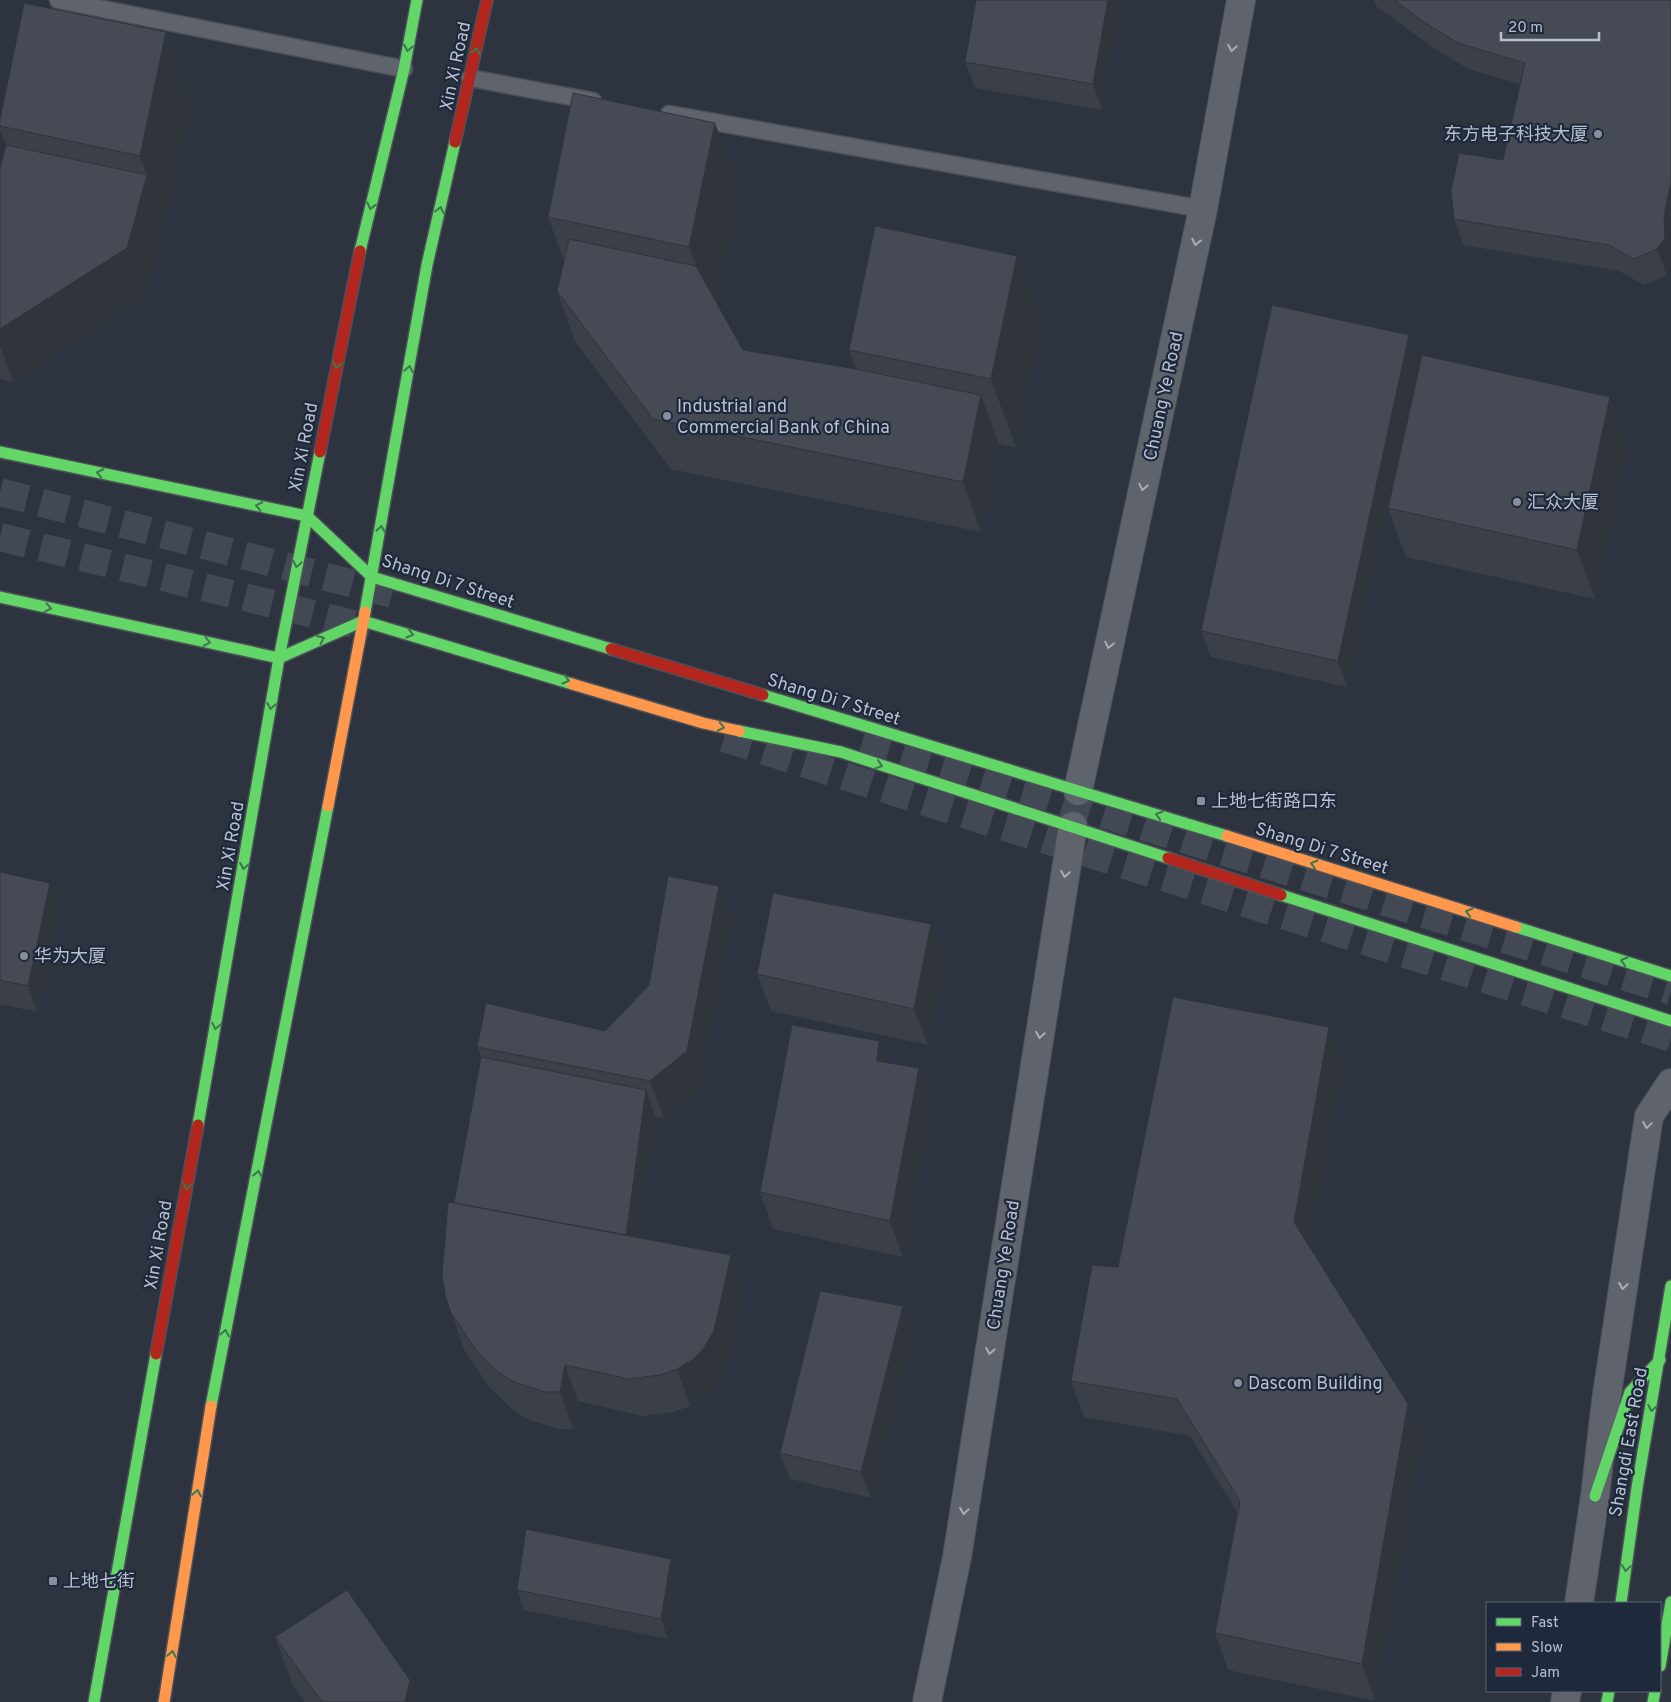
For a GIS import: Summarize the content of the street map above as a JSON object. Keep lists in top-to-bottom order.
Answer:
{
  "streets": {
    "main road": ["Xin Xi Road", "Shang Di 7 Street", "Shangdi East Road"],
    "street": ["Chuang Ye Road"]
  },
  "crossings": [
    ["Xin Xi Road", "Shang Di 7 Street"],
    ["Chuang Ye Road", "Shang Di 7 Street"]
  ],
  "one_way": ["Chuang Ye Road"],
  "places": {
    "other": [
      "东方电子科技大厦",
      "Industrial and Commercial Bank of China",
      "汇众大厦",
      "华为大厦",
      "Dascom Building"
    ],
    "transit": ["上地七街路口东", "上地七街"]
  },
  "legend": ["Fast", "Slow", "Jam"],
  "scale_bar": "20 m"
}
